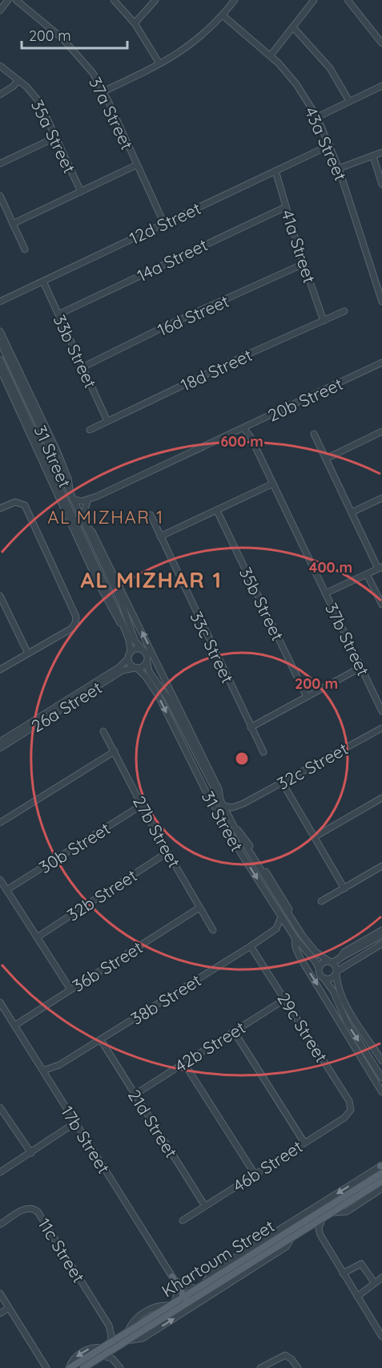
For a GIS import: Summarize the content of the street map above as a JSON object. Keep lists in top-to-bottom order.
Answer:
{
  "streets": {
    "main road": ["Khartoum Street"],
    "street": [
      "37a Street",
      "35a Street",
      "43a Street",
      "12d Street",
      "41a Street",
      "14a Street",
      "16d Street",
      "33b Street",
      "18d Street",
      "20b Street",
      "31 Street",
      "35b Street",
      "37b Street",
      "33c Street",
      "26a Street",
      "32c Street",
      "27b Street",
      "30b Street",
      "32b Street",
      "36b Street",
      "38b Street",
      "29c Street",
      "42b Street",
      "21d Street",
      "17b Street",
      "46b Street",
      "11c Street"
    ]
  },
  "crossings": [
    ["37a Street", "12d Street"],
    ["43a Street", "12d Street"],
    ["12d Street", "41a Street"],
    ["12d Street", "33b Street"],
    ["41a Street", "14a Street"],
    ["41a Street", "16d Street"],
    ["41a Street", "18d Street"],
    ["14a Street", "33b Street"],
    ["16d Street", "33b Street"],
    ["33b Street", "18d Street"],
    ["20b Street", "31 Street"],
    ["20b Street", "37b Street"],
    ["31 Street", "26a Street"],
    ["31 Street", "32c Street"],
    ["31 Street", "38b Street"],
    ["27b Street", "30b Street"],
    ["27b Street", "32b Street"],
    ["27b Street", "36b Street"],
    ["36b Street", "17b Street"],
    ["38b Street", "29c Street"],
    ["38b Street", "21d Street"],
    ["38b Street", "17b Street"],
    ["29c Street", "42b Street"],
    ["29c Street", "46b Street"],
    ["42b Street", "21d Street"],
    ["21d Street", "46b Street"],
    ["17b Street", "Khartoum Street"],
    ["11c Street", "Khartoum Street"]
  ],
  "districts": ["AL MIZHAR 1", "AL MIZHAR 1"],
  "scale_bar": "200 m",
  "rings": ["600 m", "400 m", "200 m"]
}
